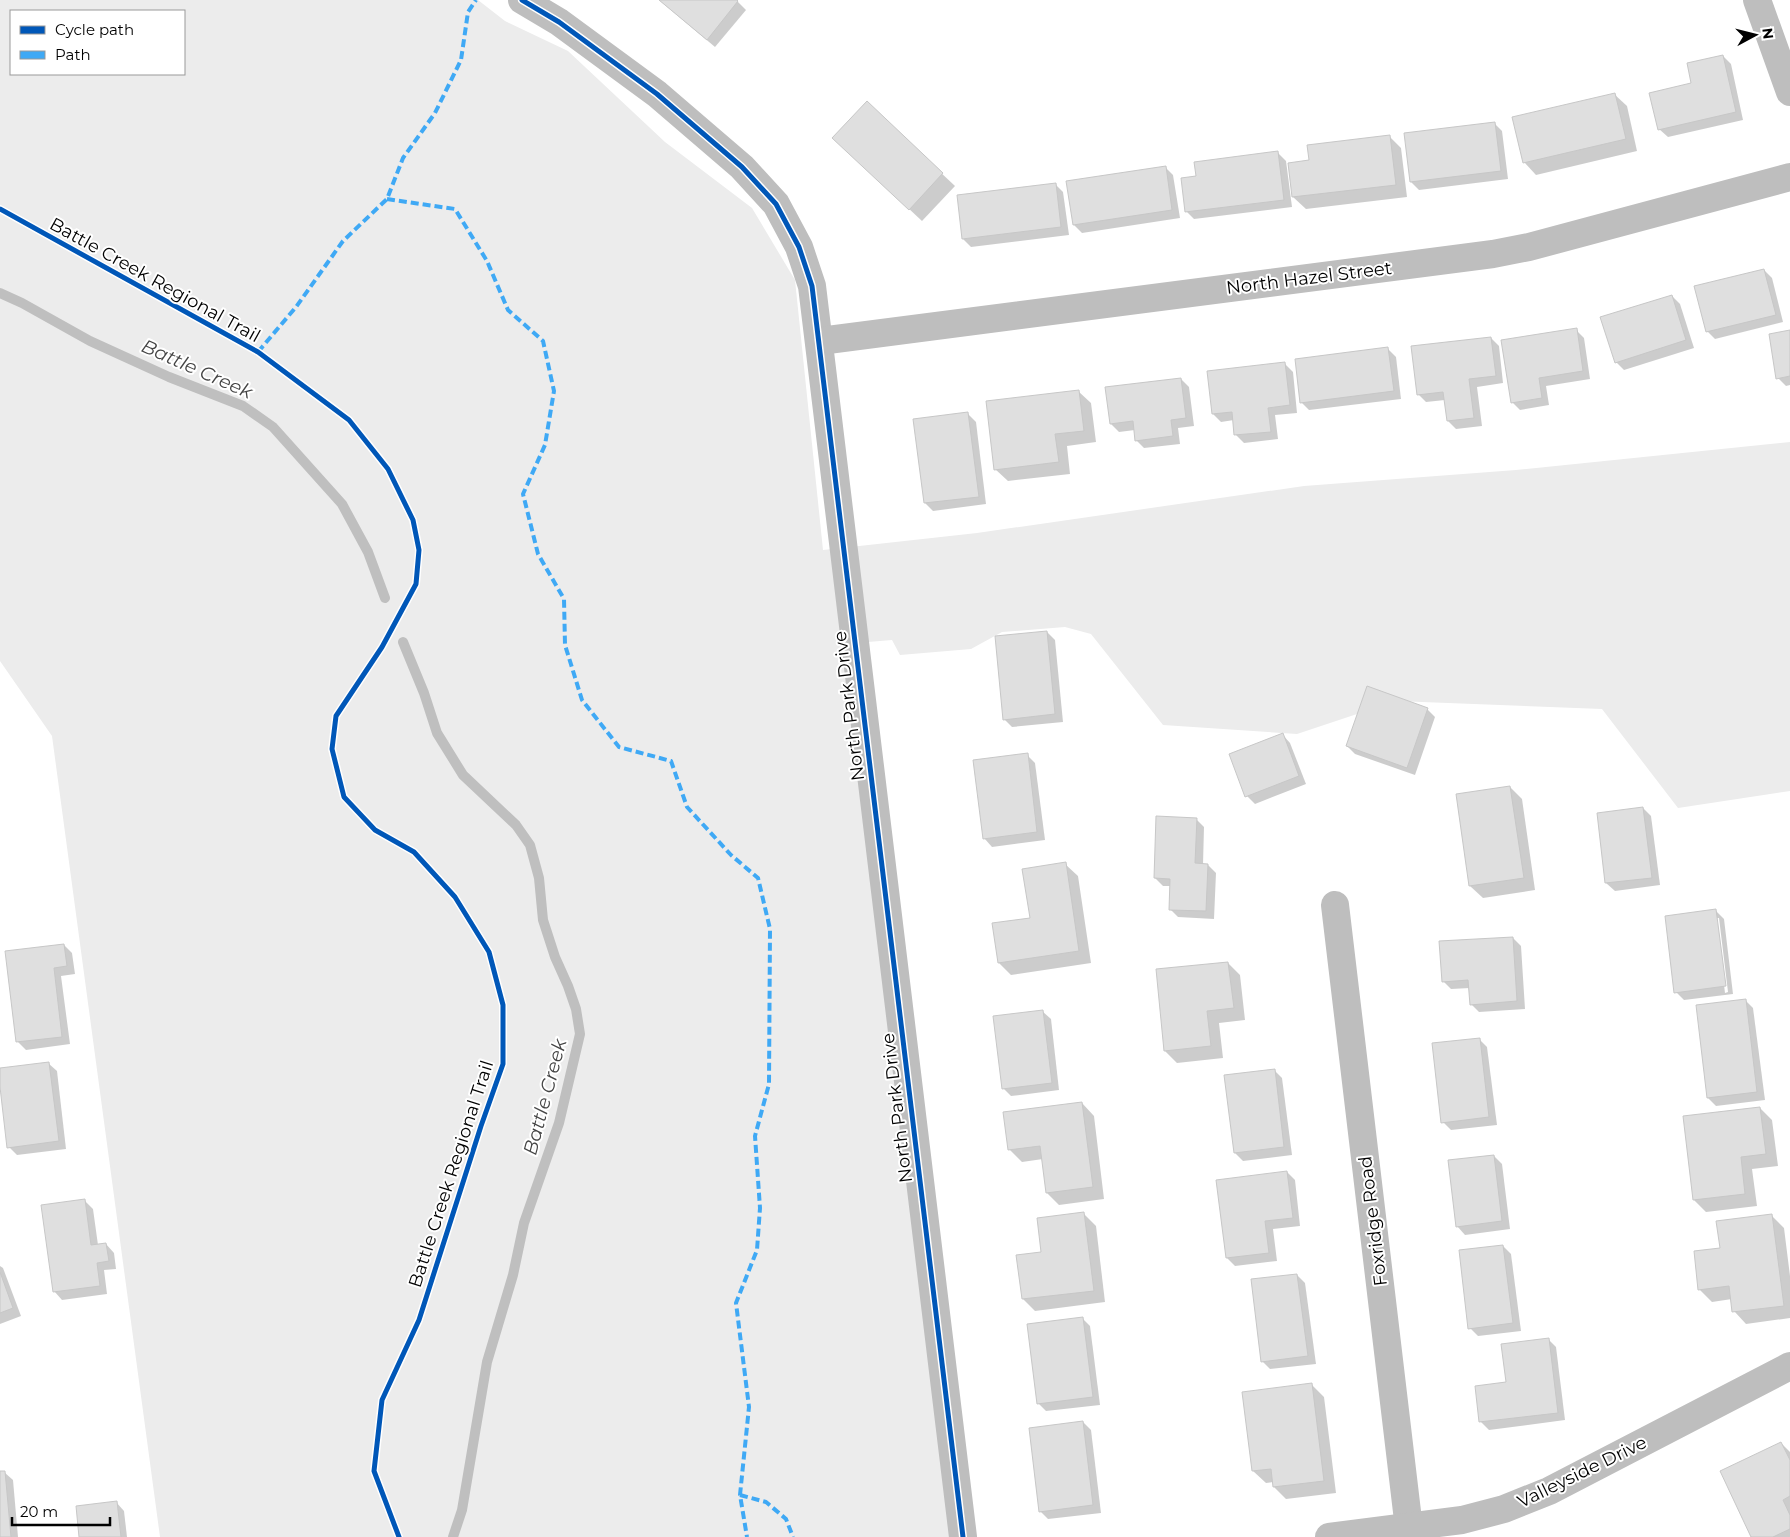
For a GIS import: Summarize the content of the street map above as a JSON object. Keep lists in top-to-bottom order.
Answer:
{
  "streets": {
    "street": [
      "North Hazel Street",
      "North Park Drive",
      "Foxridge Road",
      "Valleyside Drive"
    ],
    "cycle path": ["Battle Creek Regional Trail"]
  },
  "crossings": [
    ["North Hazel Street", "North Park Drive"],
    ["Foxridge Road", "Valleyside Drive"]
  ],
  "water": ["Battle Creek"],
  "legend": ["Cycle path", "Path"],
  "scale_bar": "20 m",
  "north": "right"
}
